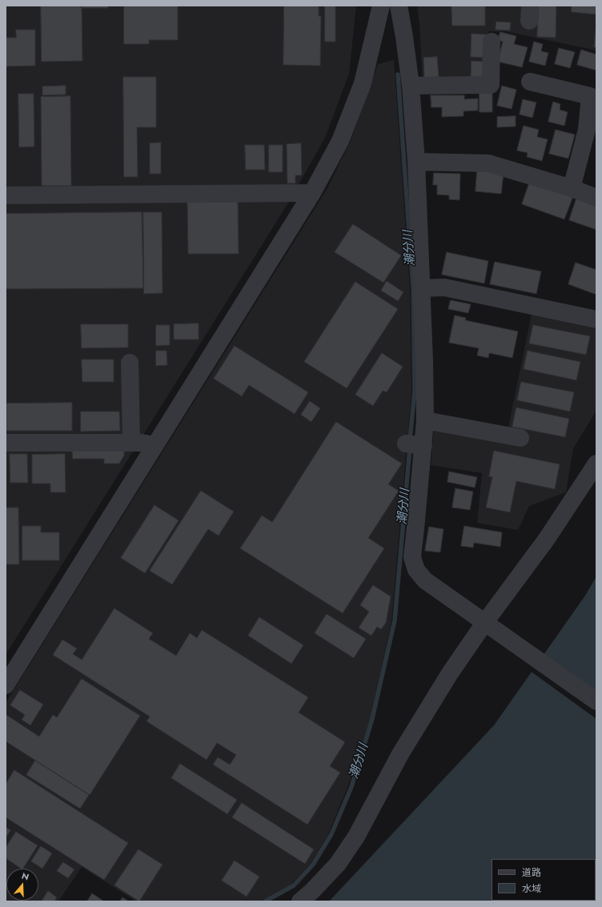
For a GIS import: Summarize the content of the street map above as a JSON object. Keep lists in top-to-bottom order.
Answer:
{
  "water": ["潮分川"],
  "legend": ["道路", "水域"],
  "north": "top"
}
